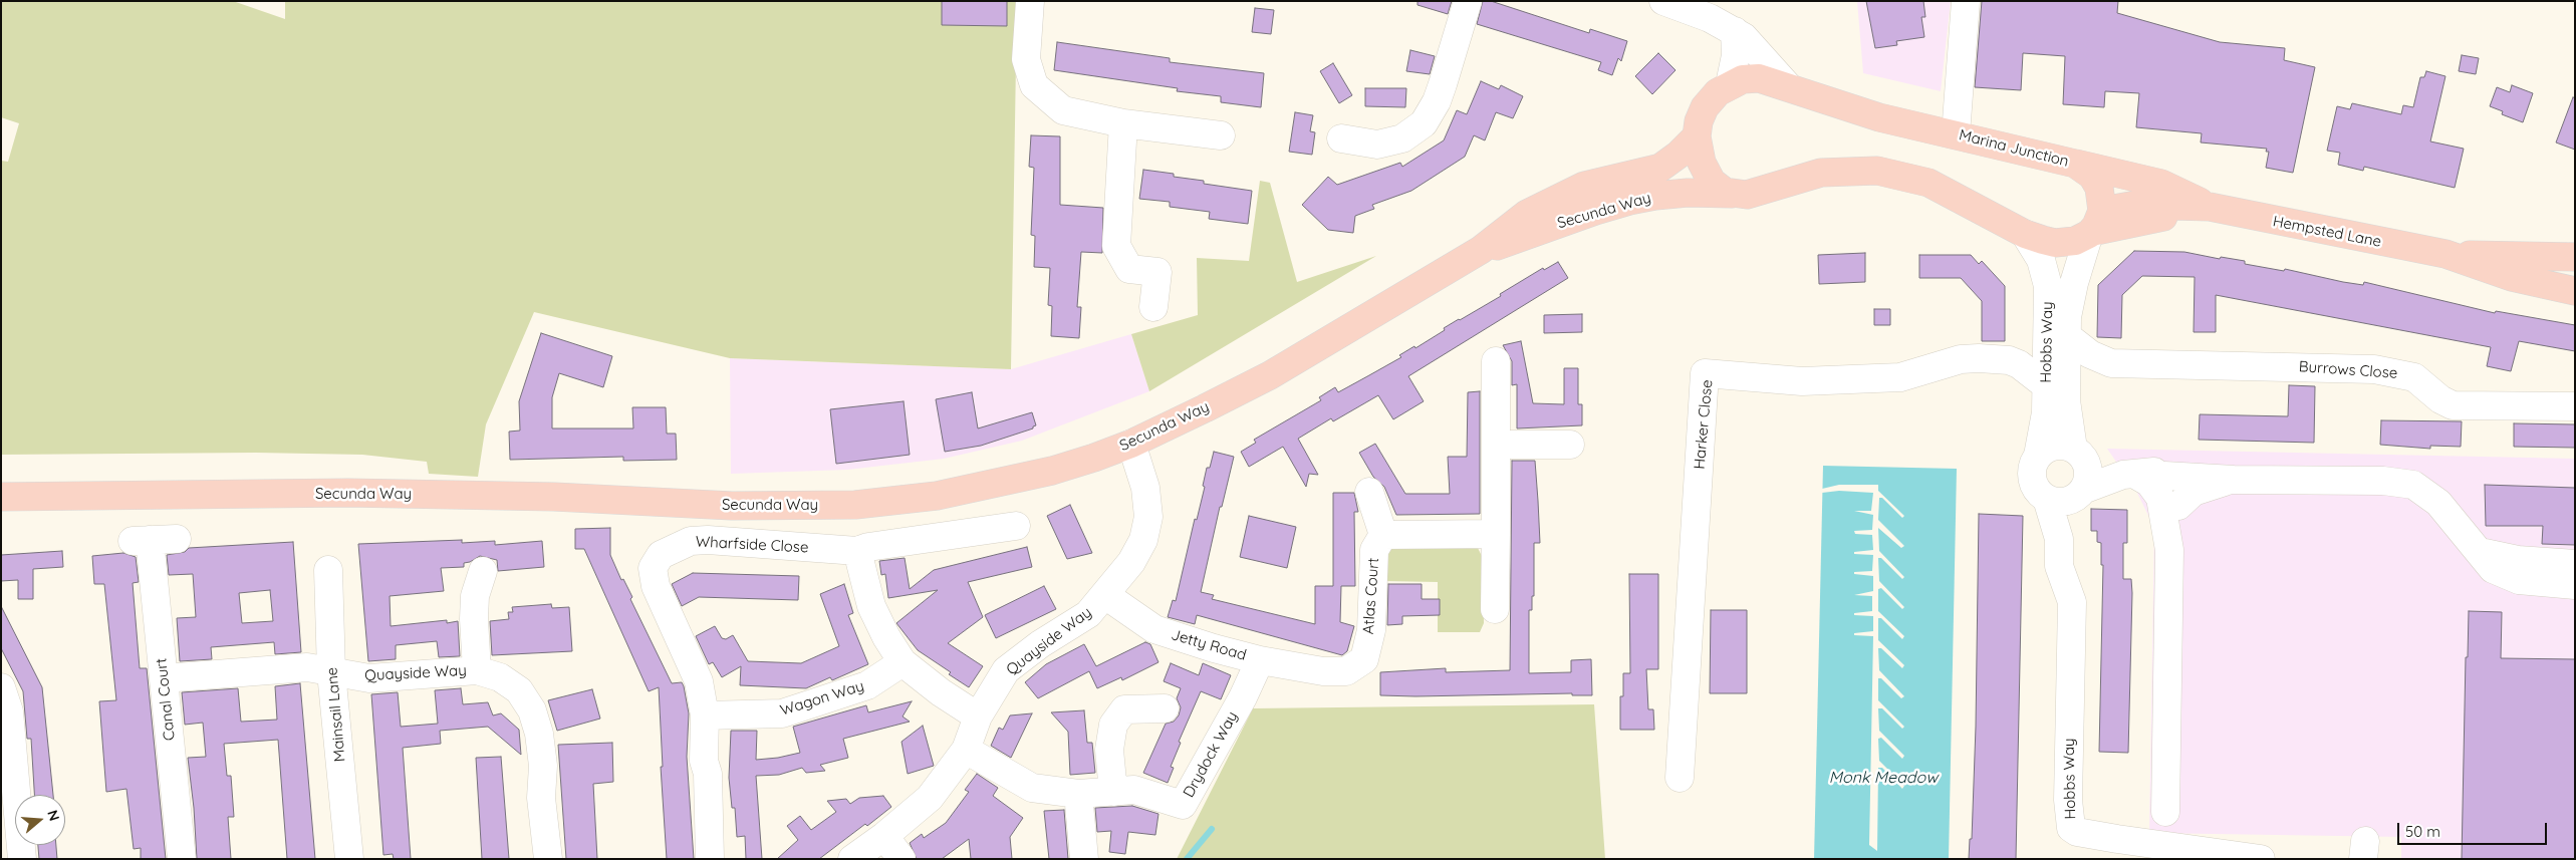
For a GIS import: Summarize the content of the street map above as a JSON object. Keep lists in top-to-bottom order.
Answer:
{
  "streets": {
    "main road": ["Marina Junction", "Secunda Way", "Hempsted Lane"],
    "street": [
      "Hobbs Way",
      "Burrows Close",
      "Harker Close",
      "Wharfside Close",
      "Atlas Court",
      "Quayside Way",
      "Jetty Road",
      "Wagon Way",
      "Canal Court",
      "Mainsail Lane",
      "Drydock Way"
    ]
  },
  "crossings": [
    ["Marina Junction", "Secunda Way"],
    ["Marina Junction", "Hempsted Lane"],
    ["Marina Junction", "Hobbs Way"],
    ["Secunda Way", "Quayside Way"],
    ["Hempsted Lane", "Hobbs Way"],
    ["Hobbs Way", "Burrows Close"],
    ["Hobbs Way", "Harker Close"],
    ["Burrows Close", "Harker Close"],
    ["Wharfside Close", "Wagon Way"],
    ["Atlas Court", "Jetty Road"],
    ["Quayside Way", "Jetty Road"],
    ["Quayside Way", "Canal Court"],
    ["Quayside Way", "Mainsail Lane"],
    ["Quayside Way", "Drydock Way"],
    ["Jetty Road", "Drydock Way"]
  ],
  "water": ["Monk Meadow"],
  "scale_bar": "50 m",
  "north": "right"
}
